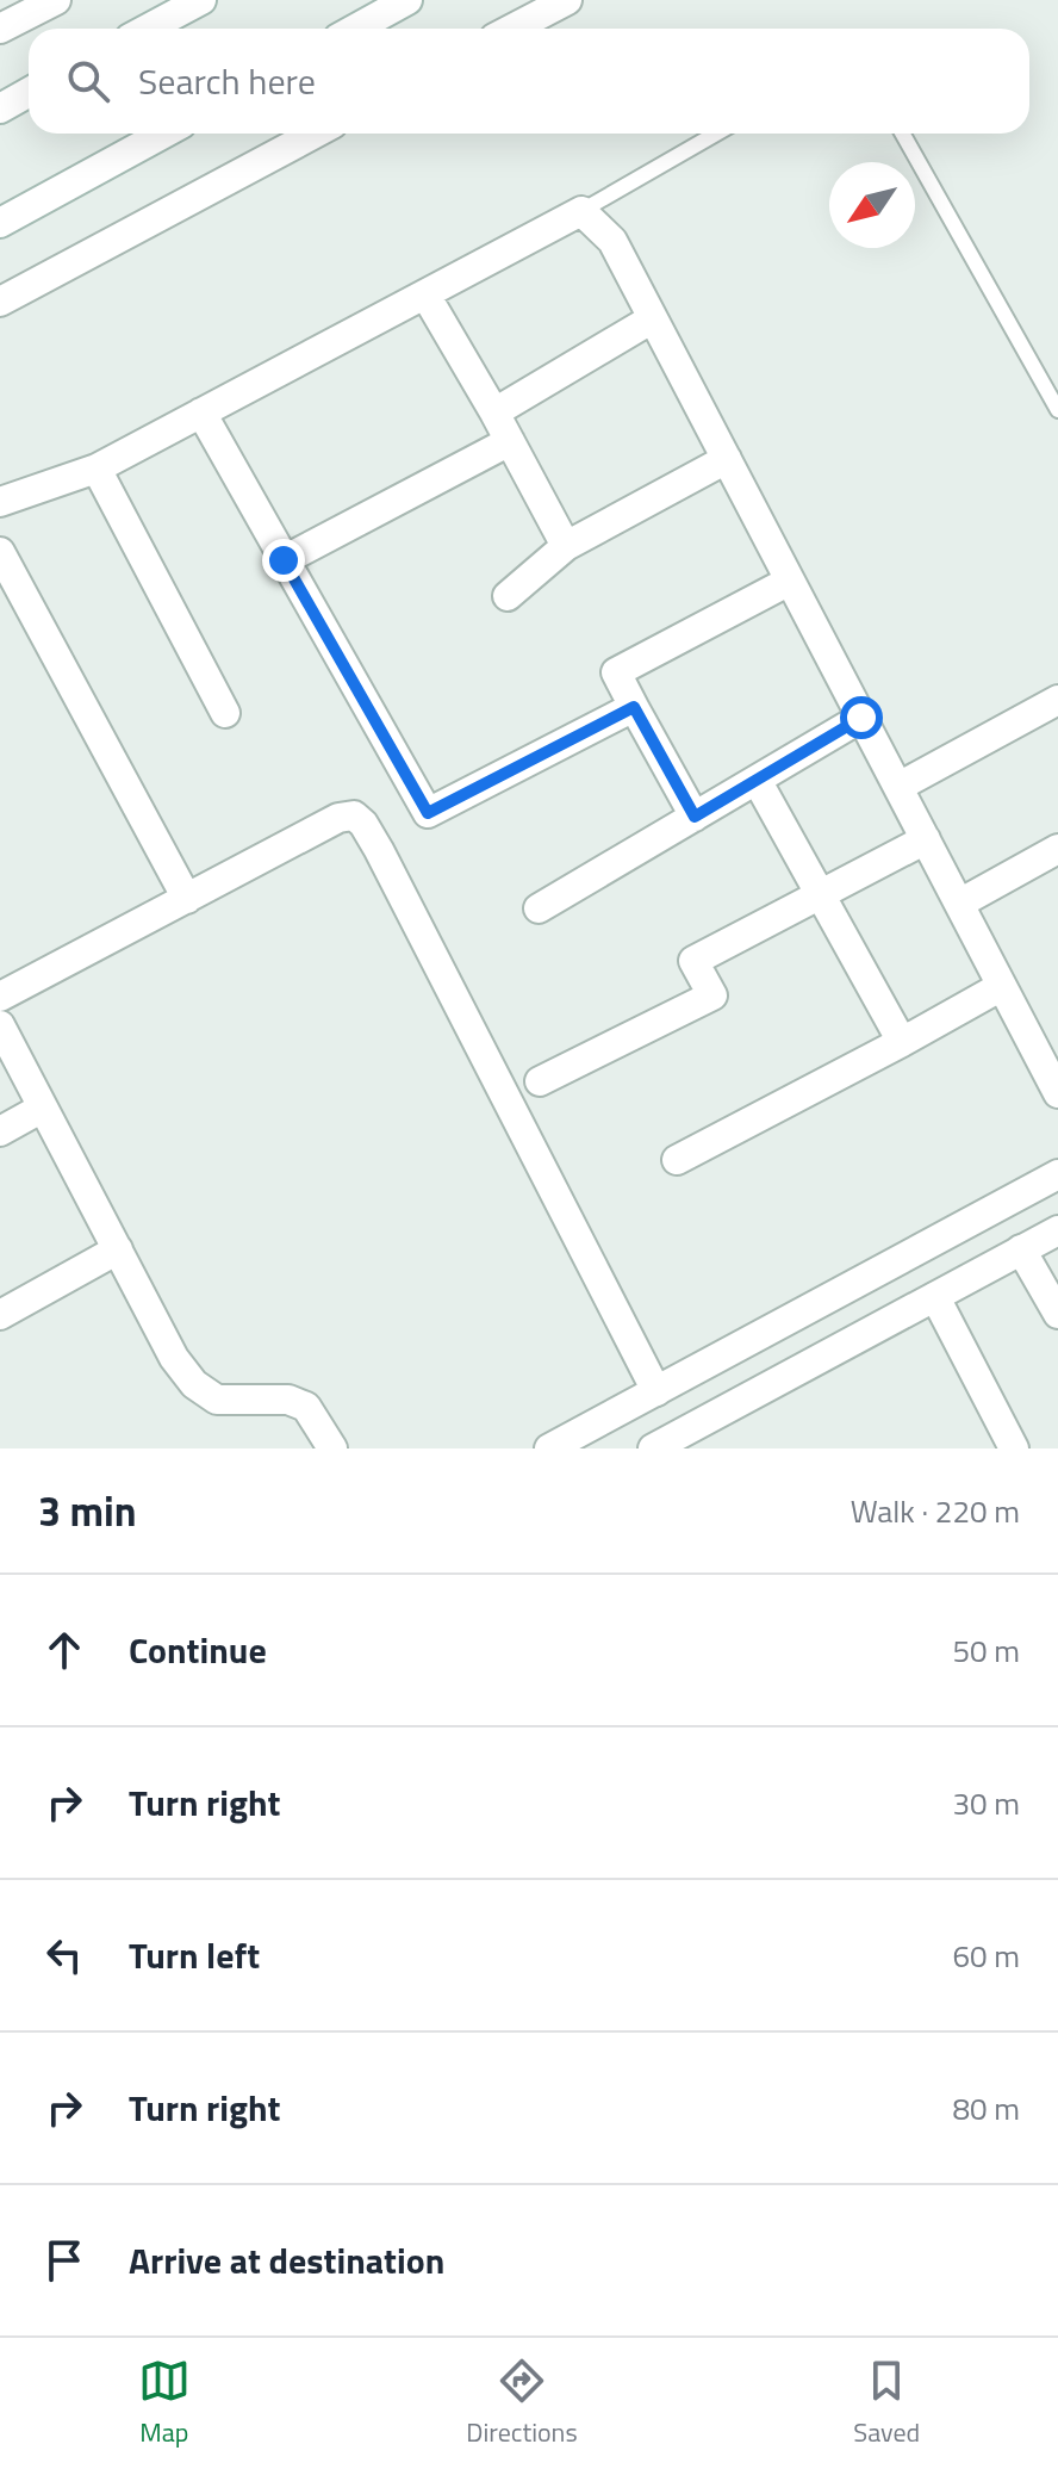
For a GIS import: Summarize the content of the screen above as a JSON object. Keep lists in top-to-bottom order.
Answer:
{
  "north": "bottom left",
  "page": {
    "search": "Search here",
    "heading": ["3 min", "Walk · 220 m"],
    "list": [
      ["Continue", "50 m"],
      ["Turn right", "30 m"],
      ["Turn left", "60 m"],
      ["Turn right", "80 m"],
      "Arrive at destination"
    ],
    "nav": ["Map", "Directions", "Saved"]
  }
}
